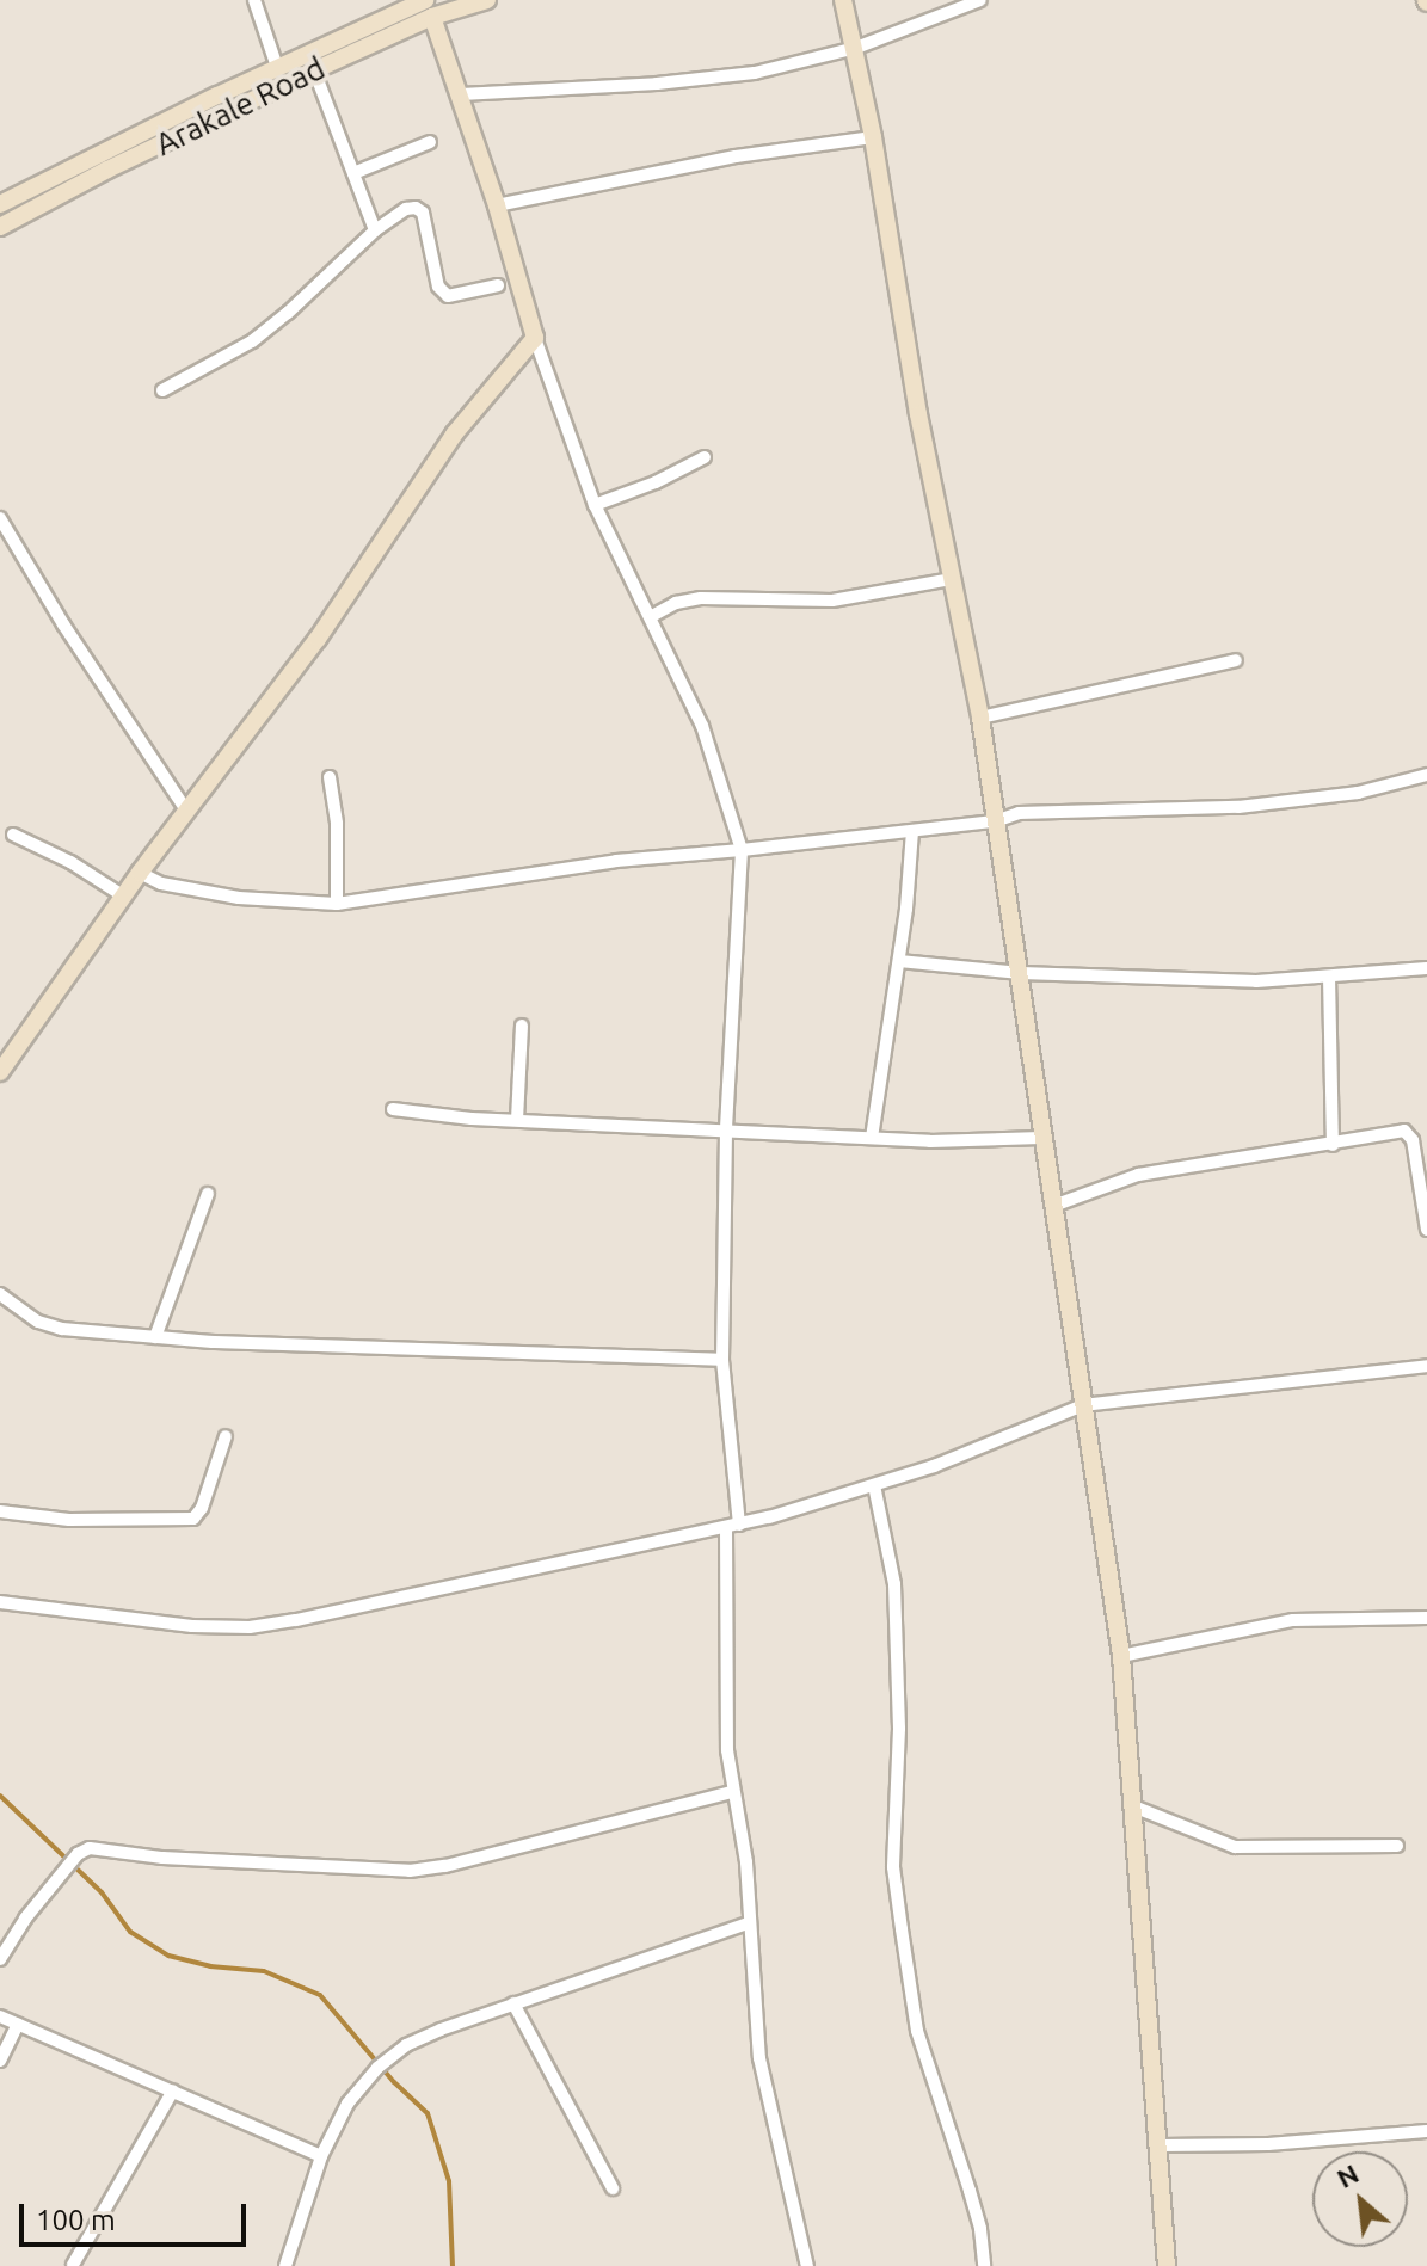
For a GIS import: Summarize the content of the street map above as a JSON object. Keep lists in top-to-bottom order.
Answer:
{
  "streets": {
    "main road": ["Arakale Road"]
  },
  "scale_bar": "100 m",
  "north": "top left"
}
